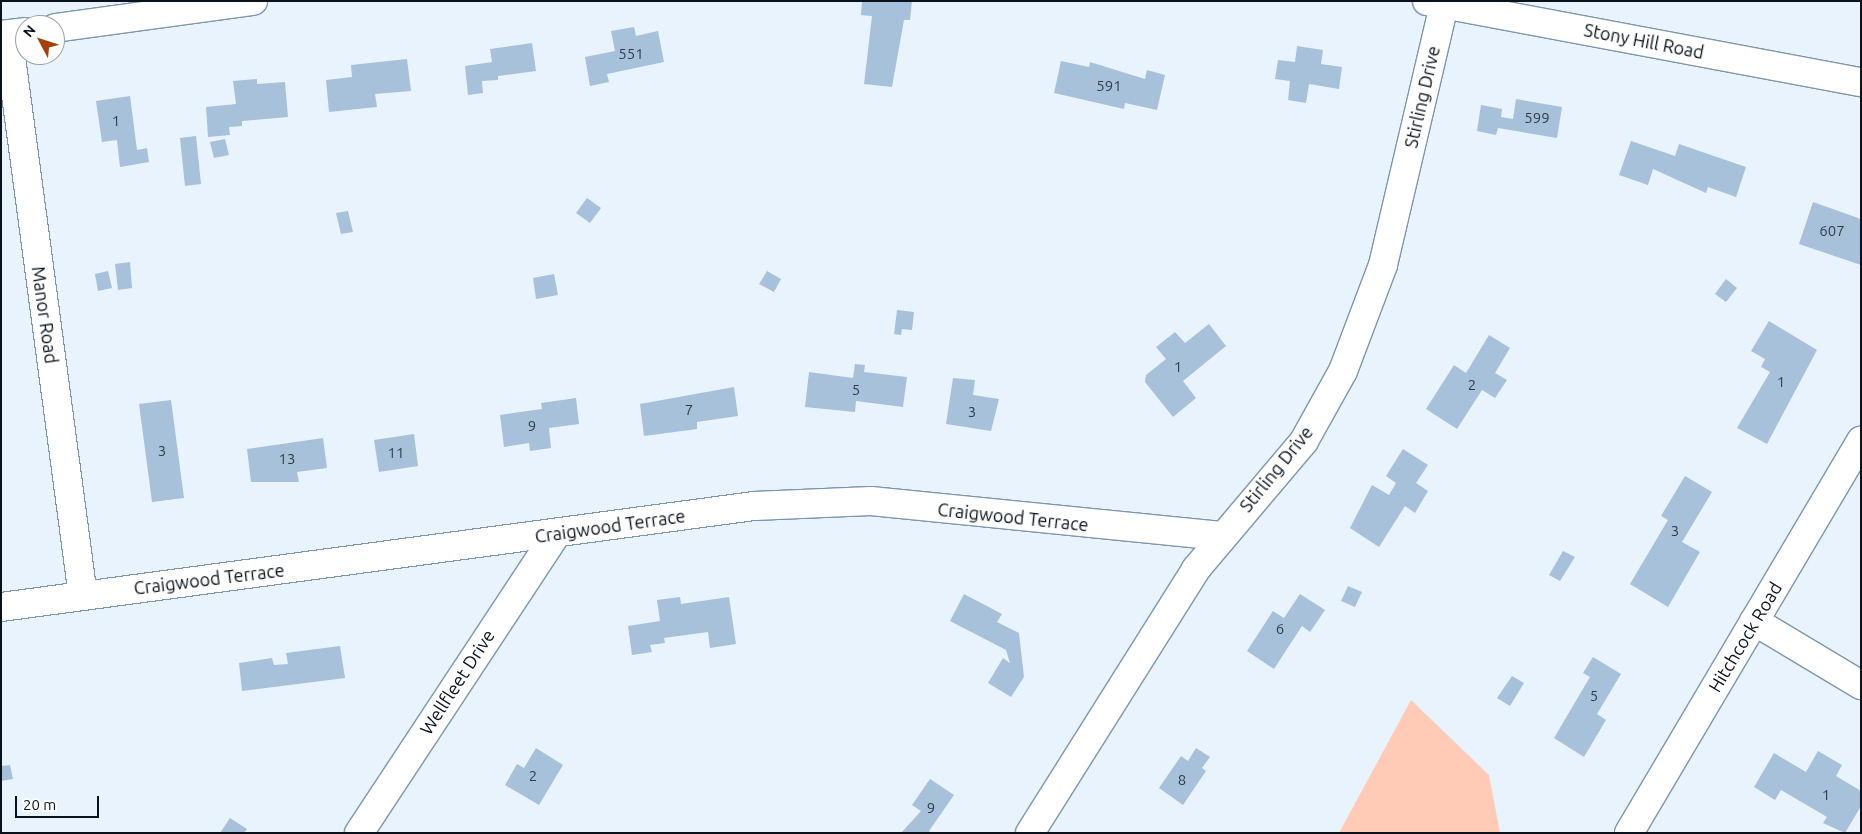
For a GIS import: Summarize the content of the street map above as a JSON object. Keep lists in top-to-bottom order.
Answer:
{
  "streets": {
    "street": [
      "Stony Hill Road",
      "Stirling Drive",
      "Manor Road",
      "Craigwood Terrace",
      "Hitchcock Road",
      "Wellfleet Drive"
    ]
  },
  "crossings": [
    ["Stony Hill Road", "Stirling Drive"],
    ["Stirling Drive", "Craigwood Terrace"],
    ["Manor Road", "Craigwood Terrace"],
    ["Craigwood Terrace", "Wellfleet Drive"]
  ],
  "house_numbers": [
    "551",
    "591",
    "599",
    "1",
    "607",
    "1",
    "1",
    "2",
    "5",
    "7",
    "3",
    "9",
    "3",
    "11",
    "13",
    "3",
    "6",
    "5",
    "2",
    "8",
    "1",
    "9"
  ],
  "scale_bar": "20 m",
  "north": "top left"
}
